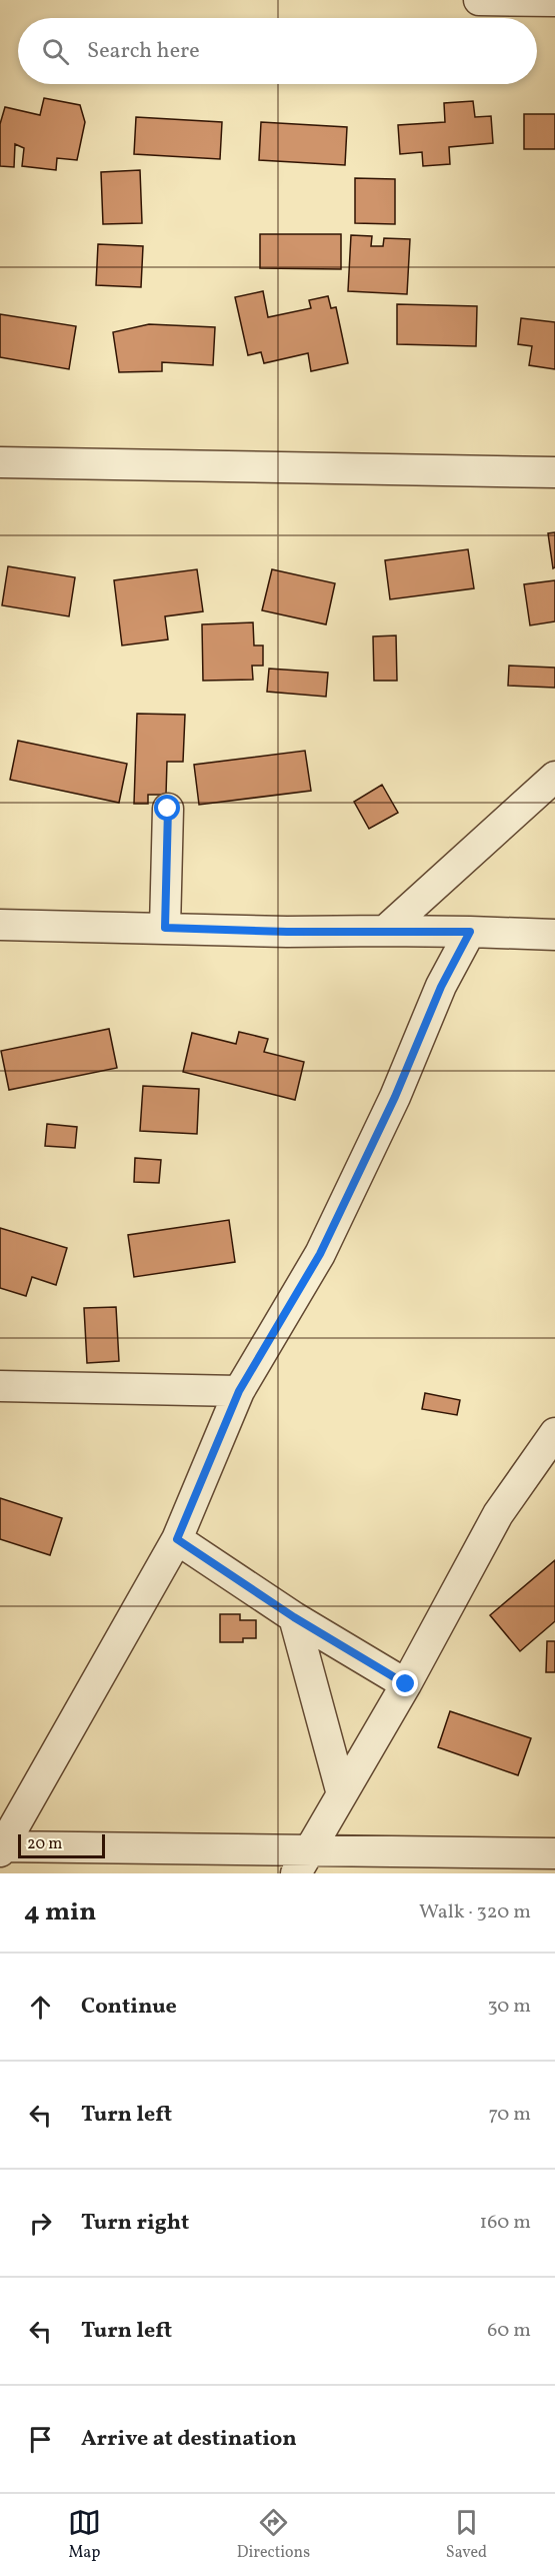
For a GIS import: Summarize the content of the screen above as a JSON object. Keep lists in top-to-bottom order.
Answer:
{
  "scale_bar": "20 m",
  "page": {
    "search": "Search here",
    "scale": "20 m",
    "heading": ["4 min", "Walk · 320 m"],
    "list": [
      ["Continue", "30 m"],
      ["Turn left", "70 m"],
      ["Turn right", "160 m"],
      ["Turn left", "60 m"],
      "Arrive at destination"
    ],
    "nav": ["Map", "Directions", "Saved"]
  }
}
